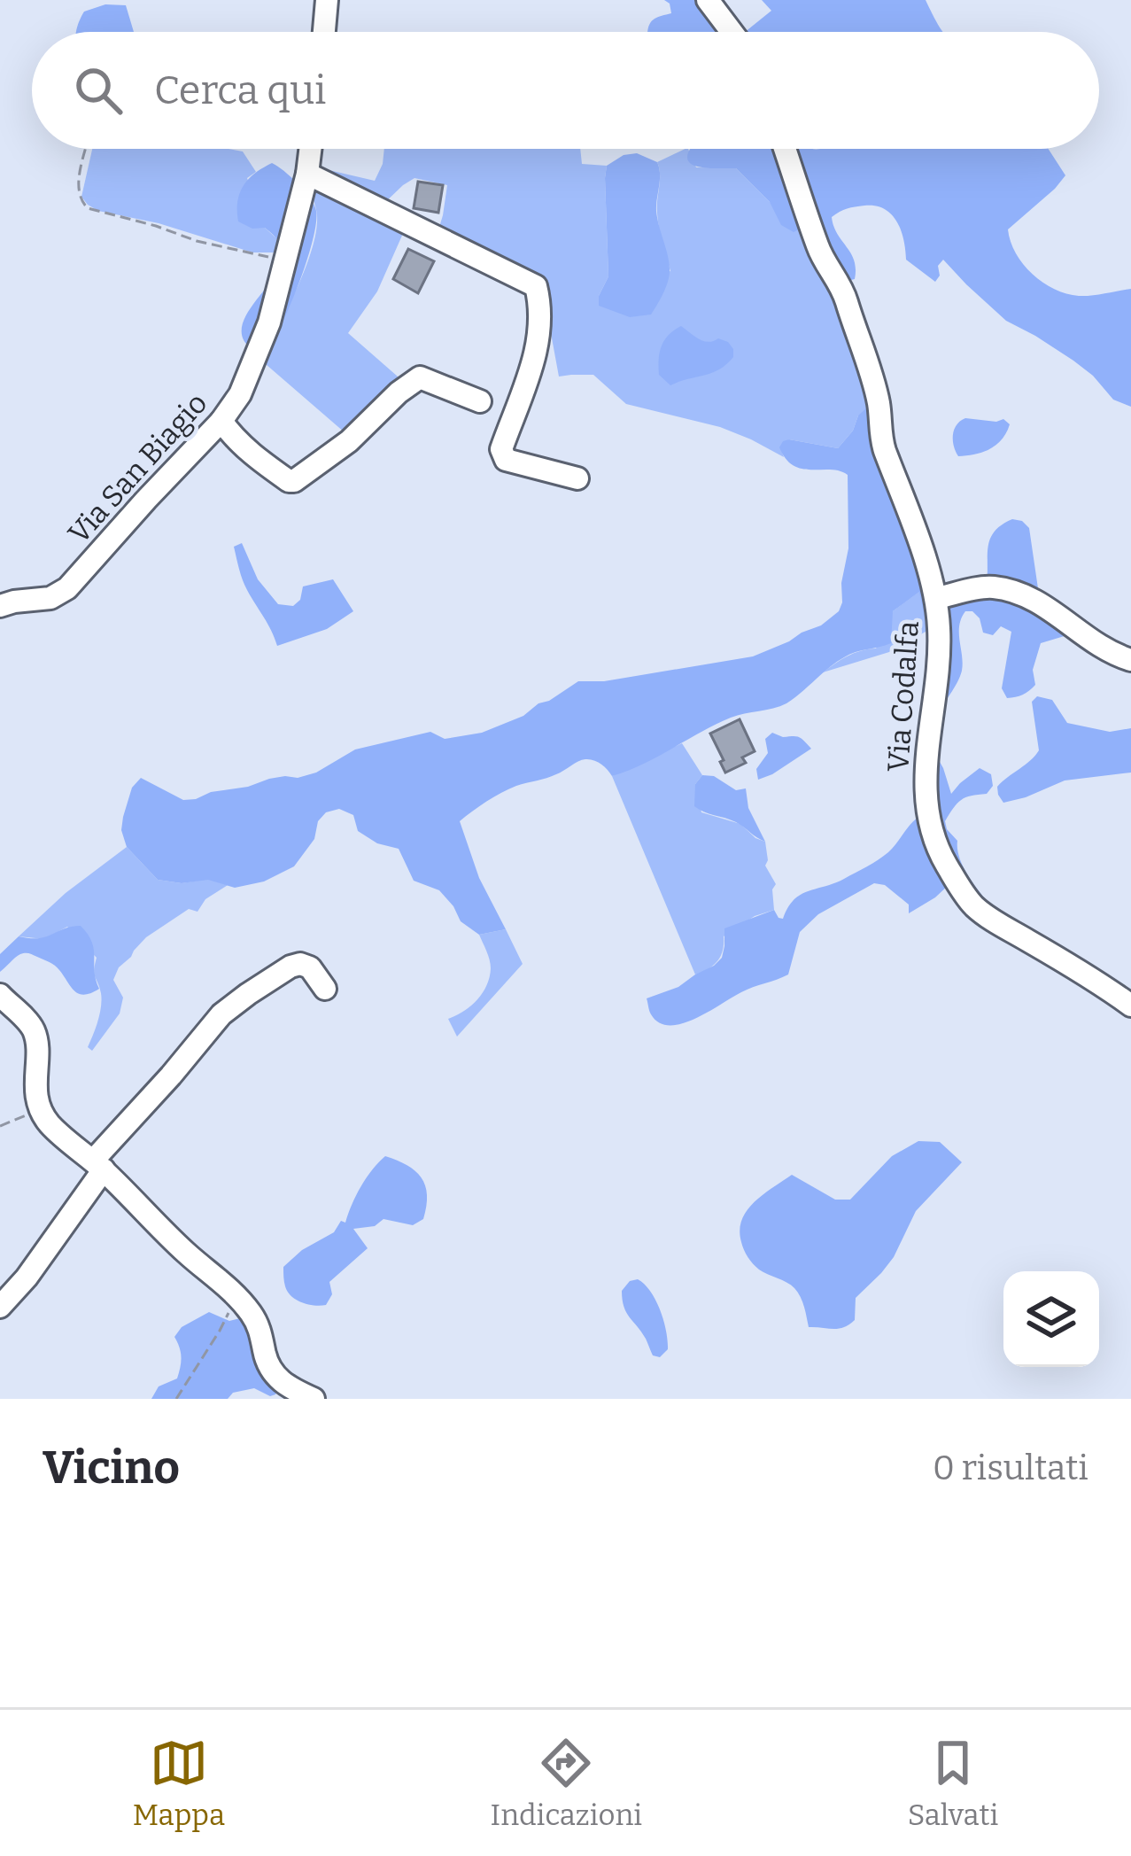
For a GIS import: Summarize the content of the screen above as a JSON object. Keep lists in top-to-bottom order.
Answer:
{
  "streets": {
    "street": ["Via San Biagio", "Via Codalfa"]
  },
  "page": {
    "search": "Cerca qui",
    "heading": ["Vicino", "0 risultati"],
    "nav": ["Mappa", "Indicazioni", "Salvati"]
  }
}
